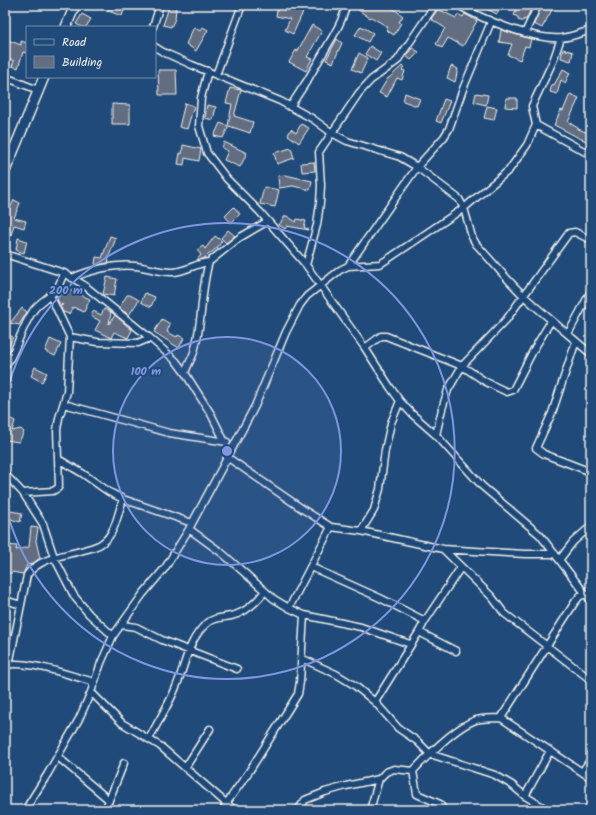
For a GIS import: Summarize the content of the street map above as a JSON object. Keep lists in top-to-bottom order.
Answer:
{
  "legend": ["Road", "Building"],
  "rings": ["200 m", "100 m"]
}
